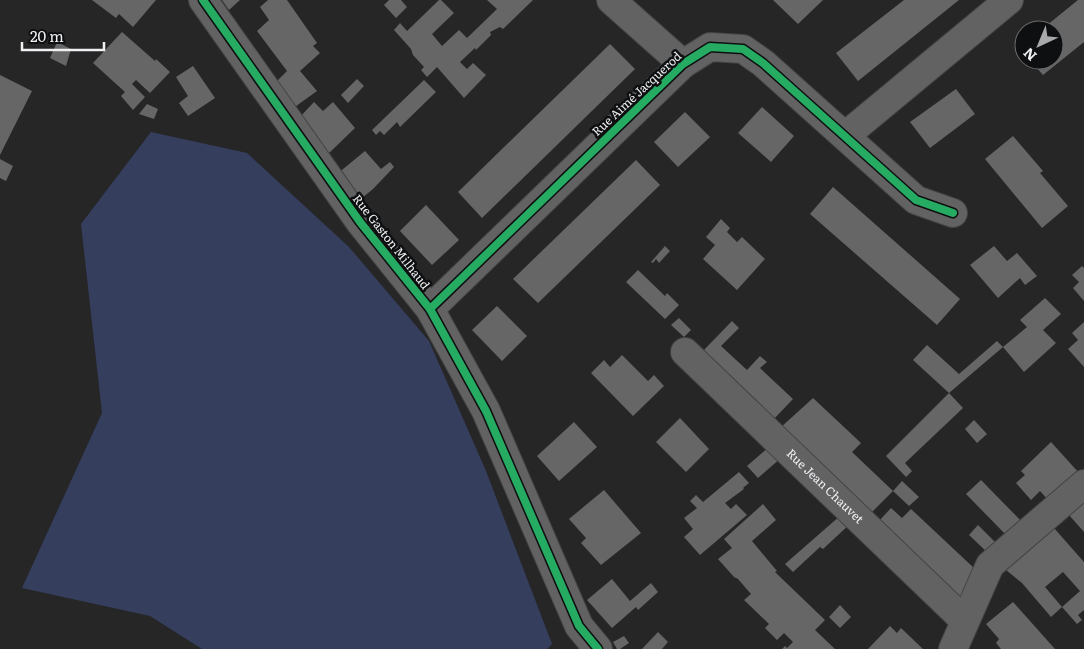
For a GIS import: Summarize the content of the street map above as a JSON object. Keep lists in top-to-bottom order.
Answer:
{
  "streets": {
    "street": ["Rue Aimé Jacquerod", "Rue Gaston Milhaud", "Rue Jean Chauvet"]
  },
  "crossings": [
    ["Rue Aimé Jacquerod", "Rue Gaston Milhaud"]
  ],
  "scale_bar": "20 m",
  "north": "bottom left"
}
